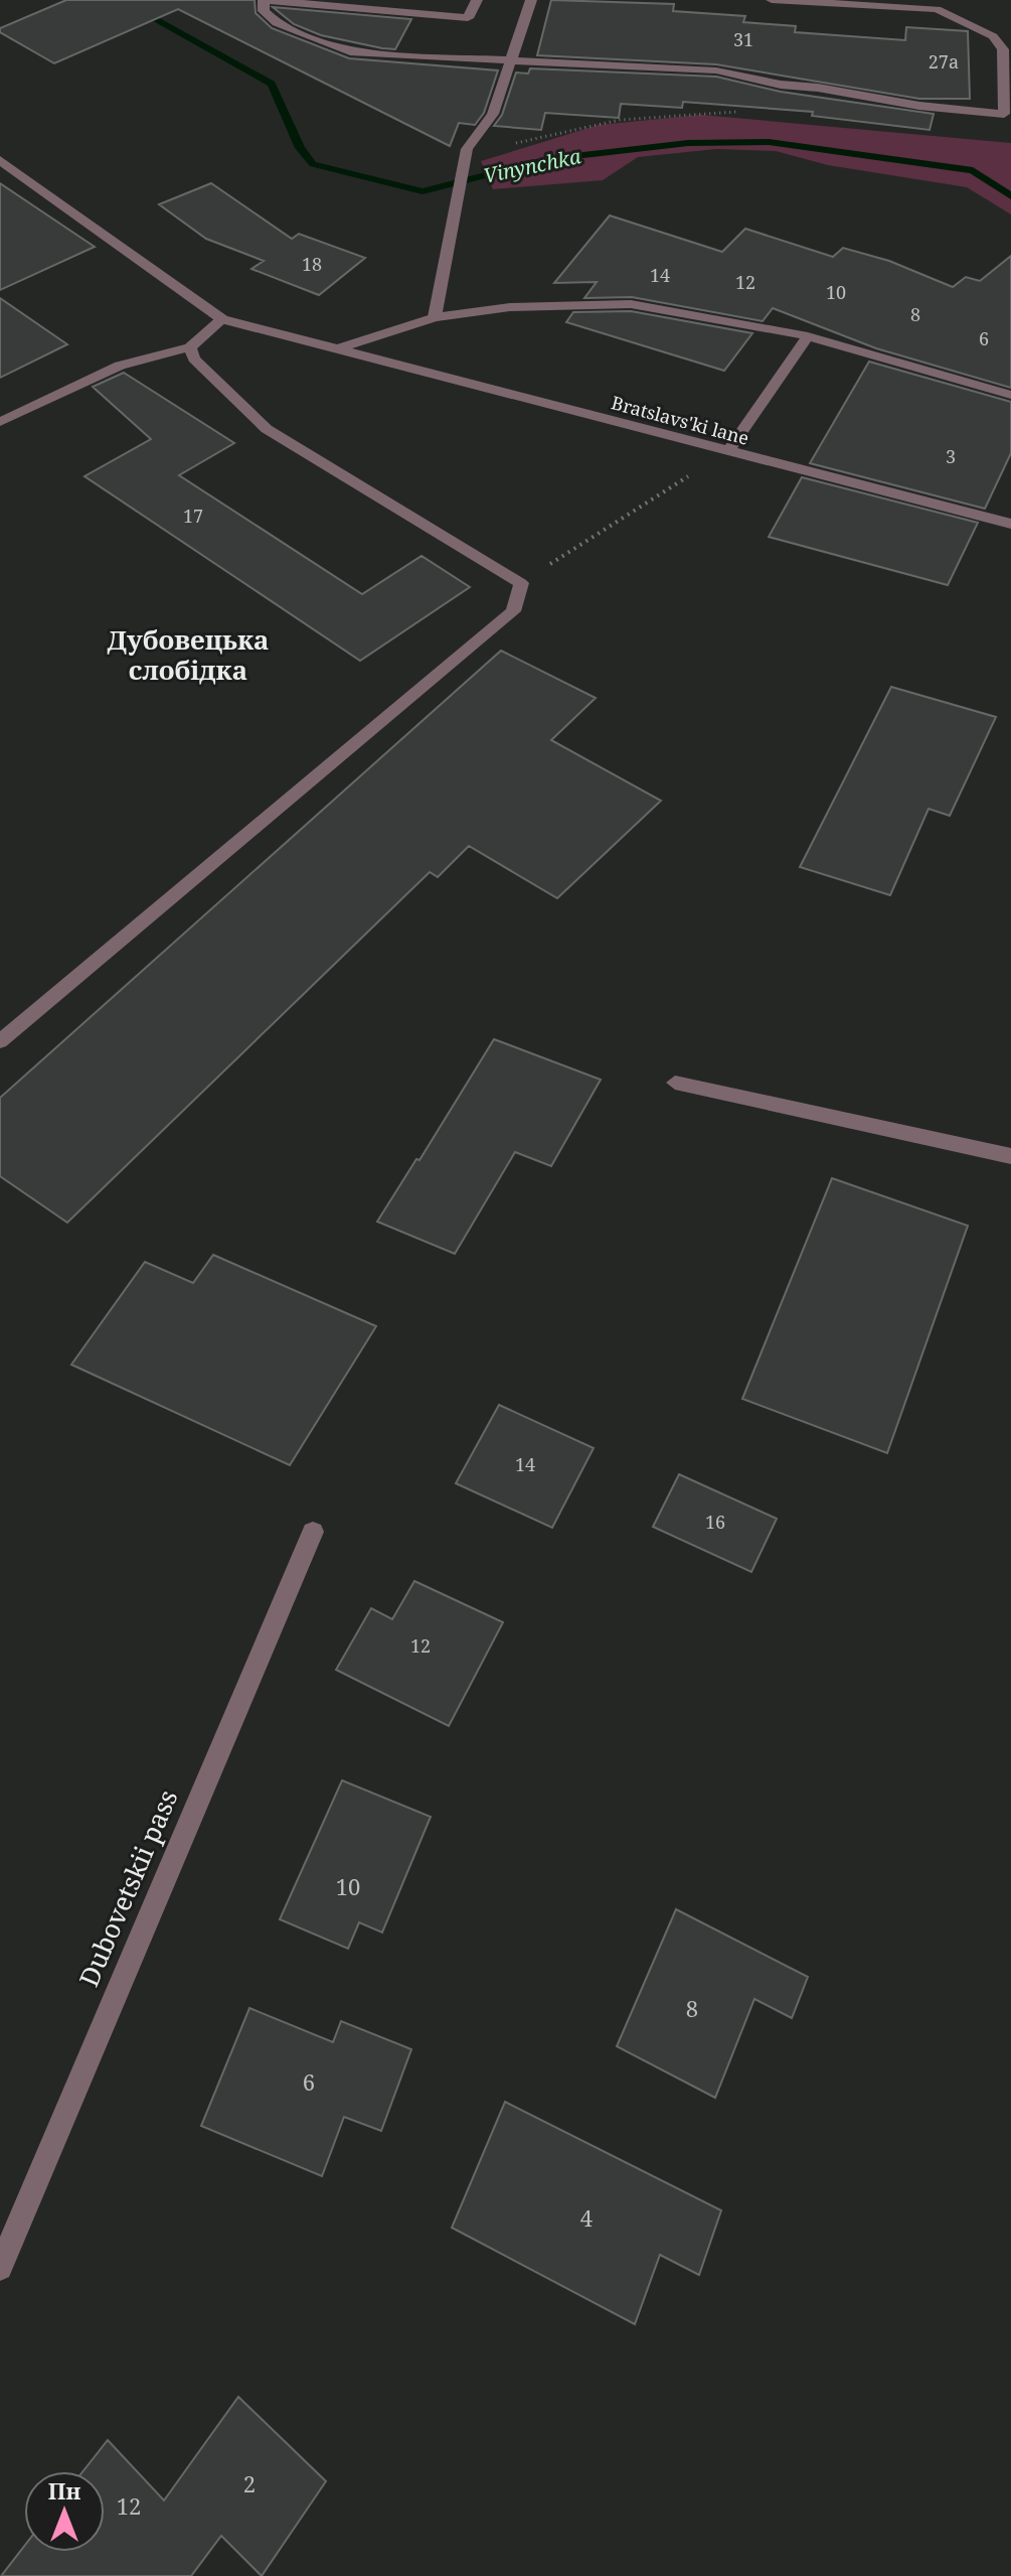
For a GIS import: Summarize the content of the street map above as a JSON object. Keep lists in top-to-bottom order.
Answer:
{
  "streets": {
    "street": ["Bratslavs'ki lane", "Dubovetskii pass"]
  },
  "districts": ["Дубовецька слобідка"],
  "water": ["Vinynchka"],
  "house_numbers": [
    "31",
    "27а",
    "18",
    "14",
    "12",
    "10",
    "8",
    "6",
    "3",
    "17",
    "14",
    "16",
    "12",
    "10",
    "8",
    "6",
    "4",
    "2",
    "12"
  ],
  "north": "top"
}
